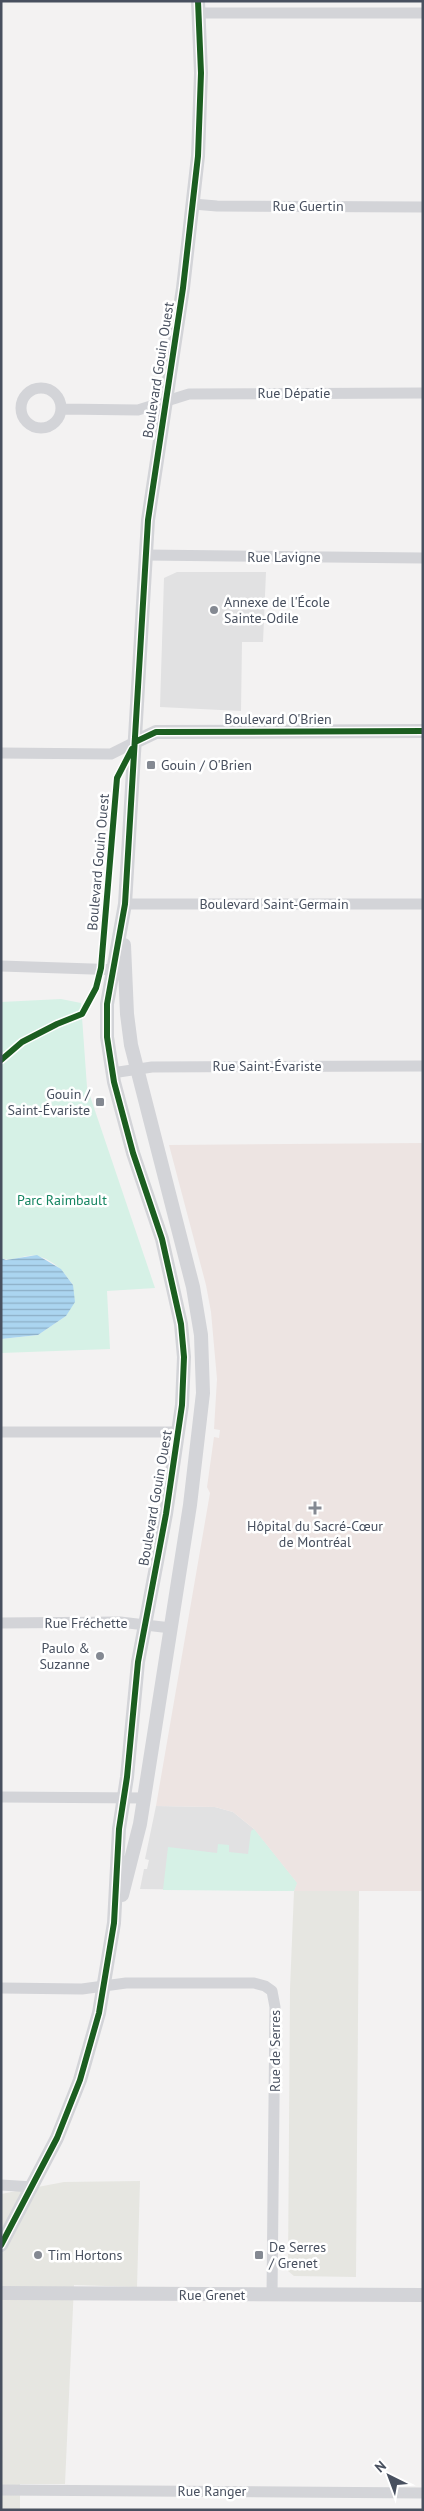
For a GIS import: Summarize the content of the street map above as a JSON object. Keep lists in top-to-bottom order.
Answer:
{
  "streets": {
    "street": [
      "Rue Guertin",
      "Boulevard Gouin Ouest",
      "Rue Dépatie",
      "Rue Lavigne",
      "Boulevard O'Brien",
      "Boulevard Saint-Germain",
      "Rue Saint-Évariste",
      "Rue Fréchette",
      "Rue de Serres",
      "Rue Grenet",
      "Rue Ranger"
    ]
  },
  "crossings": [
    ["Rue Guertin", "Boulevard Gouin Ouest"],
    ["Boulevard Gouin Ouest", "Rue Dépatie"],
    ["Boulevard Gouin Ouest", "Rue Lavigne"],
    ["Boulevard Gouin Ouest", "Boulevard O'Brien"],
    ["Boulevard Gouin Ouest", "Boulevard Saint-Germain"],
    ["Boulevard Gouin Ouest", "Rue Saint-Évariste"],
    ["Boulevard Gouin Ouest", "Rue Fréchette"],
    ["Boulevard Gouin Ouest", "Rue de Serres"],
    ["Rue de Serres", "Rue Grenet"]
  ],
  "parks": ["Parc Raimbault"],
  "places": {
    "other": ["Annexe de l'École Sainte-Odile", "Paulo & Suzanne", "Tim Hortons"],
    "transit": ["Gouin / O'Brien", "Gouin / Saint-Évariste", "De Serres / Grenet"],
    "health": ["Hôpital du Sacré-Cœur de Montréal"]
  },
  "north": "top left"
}
